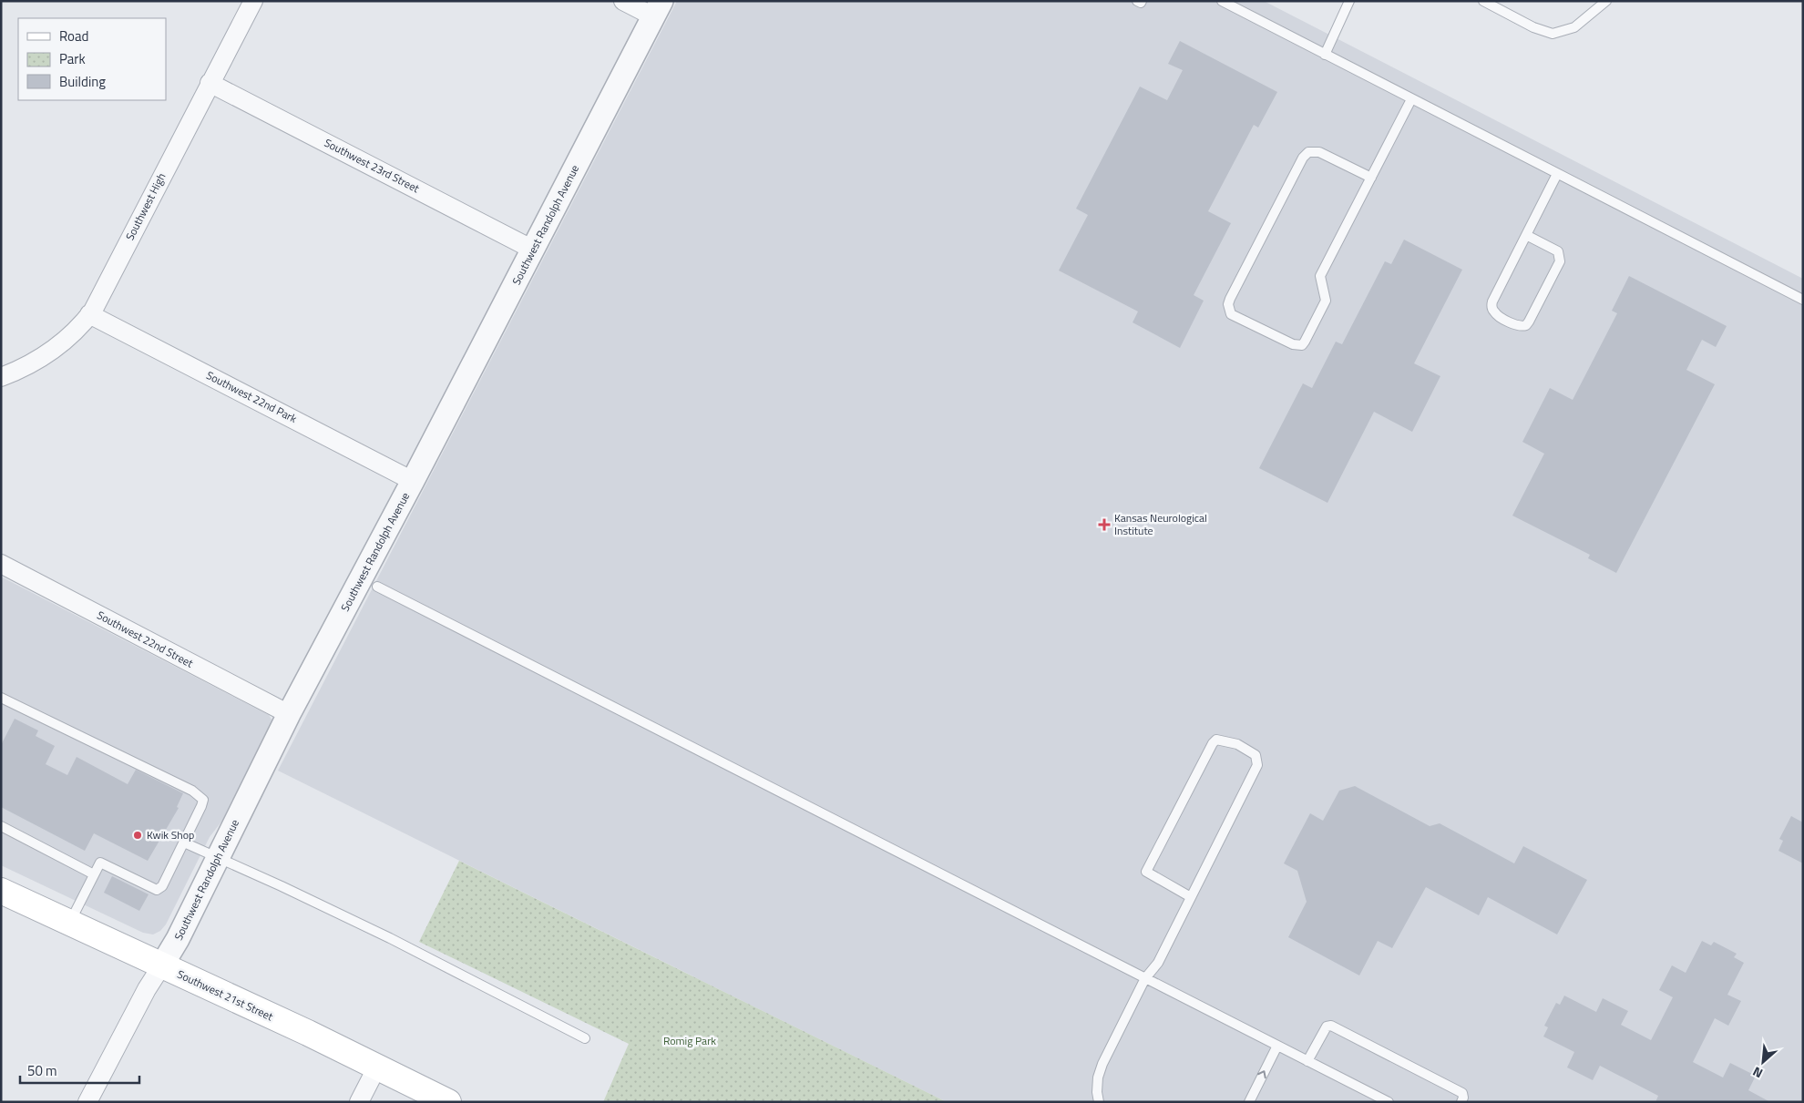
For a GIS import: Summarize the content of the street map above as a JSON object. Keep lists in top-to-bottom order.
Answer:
{
  "streets": {
    "main road": ["Southwest 21st Street"],
    "street": [
      "Southwest 23rd Street",
      "Southwest High",
      "Southwest Randolph Avenue",
      "Southwest 22nd Park",
      "Southwest 22nd Street"
    ]
  },
  "crossings": [
    ["Southwest 23rd Street", "Southwest High"],
    ["Southwest 23rd Street", "Southwest Randolph Avenue"],
    ["Southwest High", "Southwest 22nd Park"],
    ["Southwest Randolph Avenue", "Southwest 22nd Park"],
    ["Southwest Randolph Avenue", "Southwest 22nd Street"],
    ["Southwest Randolph Avenue", "Southwest 21st Street"]
  ],
  "parks": ["Romig Park"],
  "places": {
    "health": ["Kansas Neurological Institute"],
    "other": ["Kwik Shop"]
  },
  "legend": ["Road", "Park", "Building"],
  "scale_bar": "50 m",
  "north": "bottom left"
}
